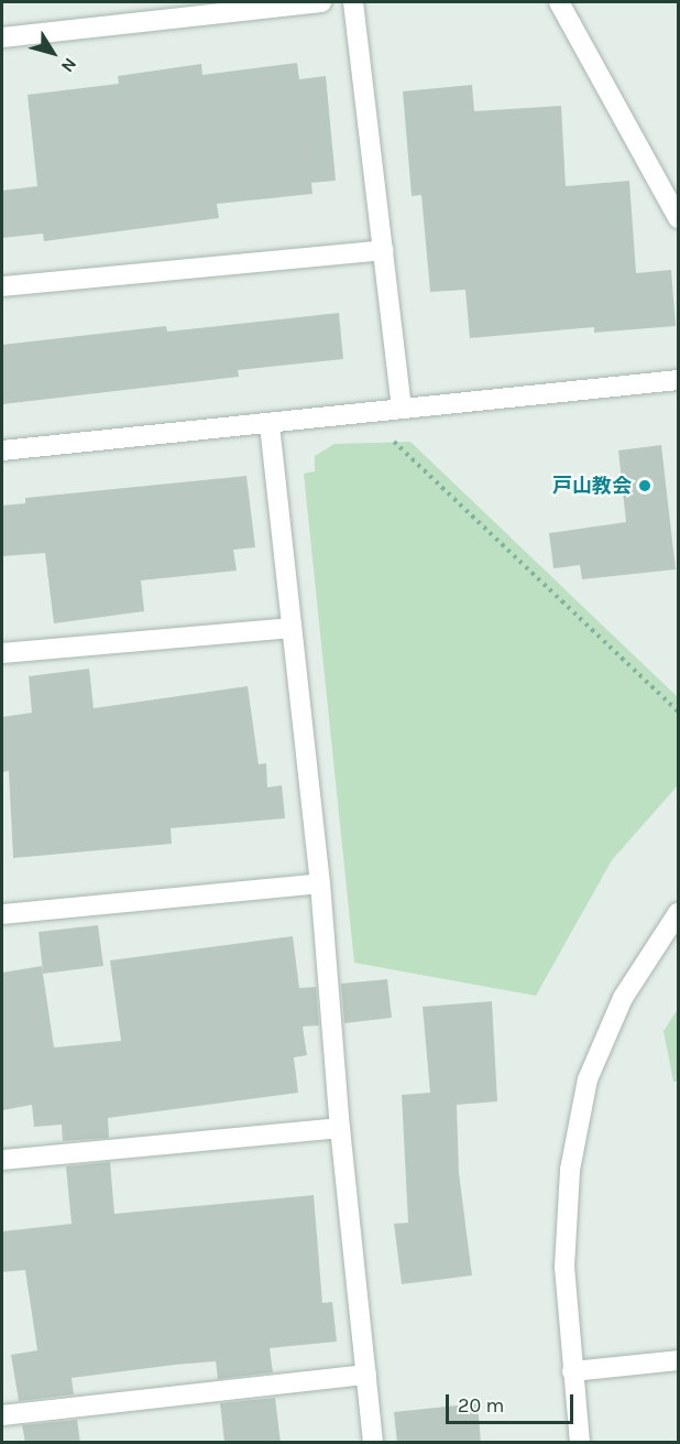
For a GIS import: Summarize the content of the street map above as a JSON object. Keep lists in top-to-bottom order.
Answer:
{
  "places": ["戸山教会"],
  "scale_bar": "20 m",
  "north": "bottom right"
}
